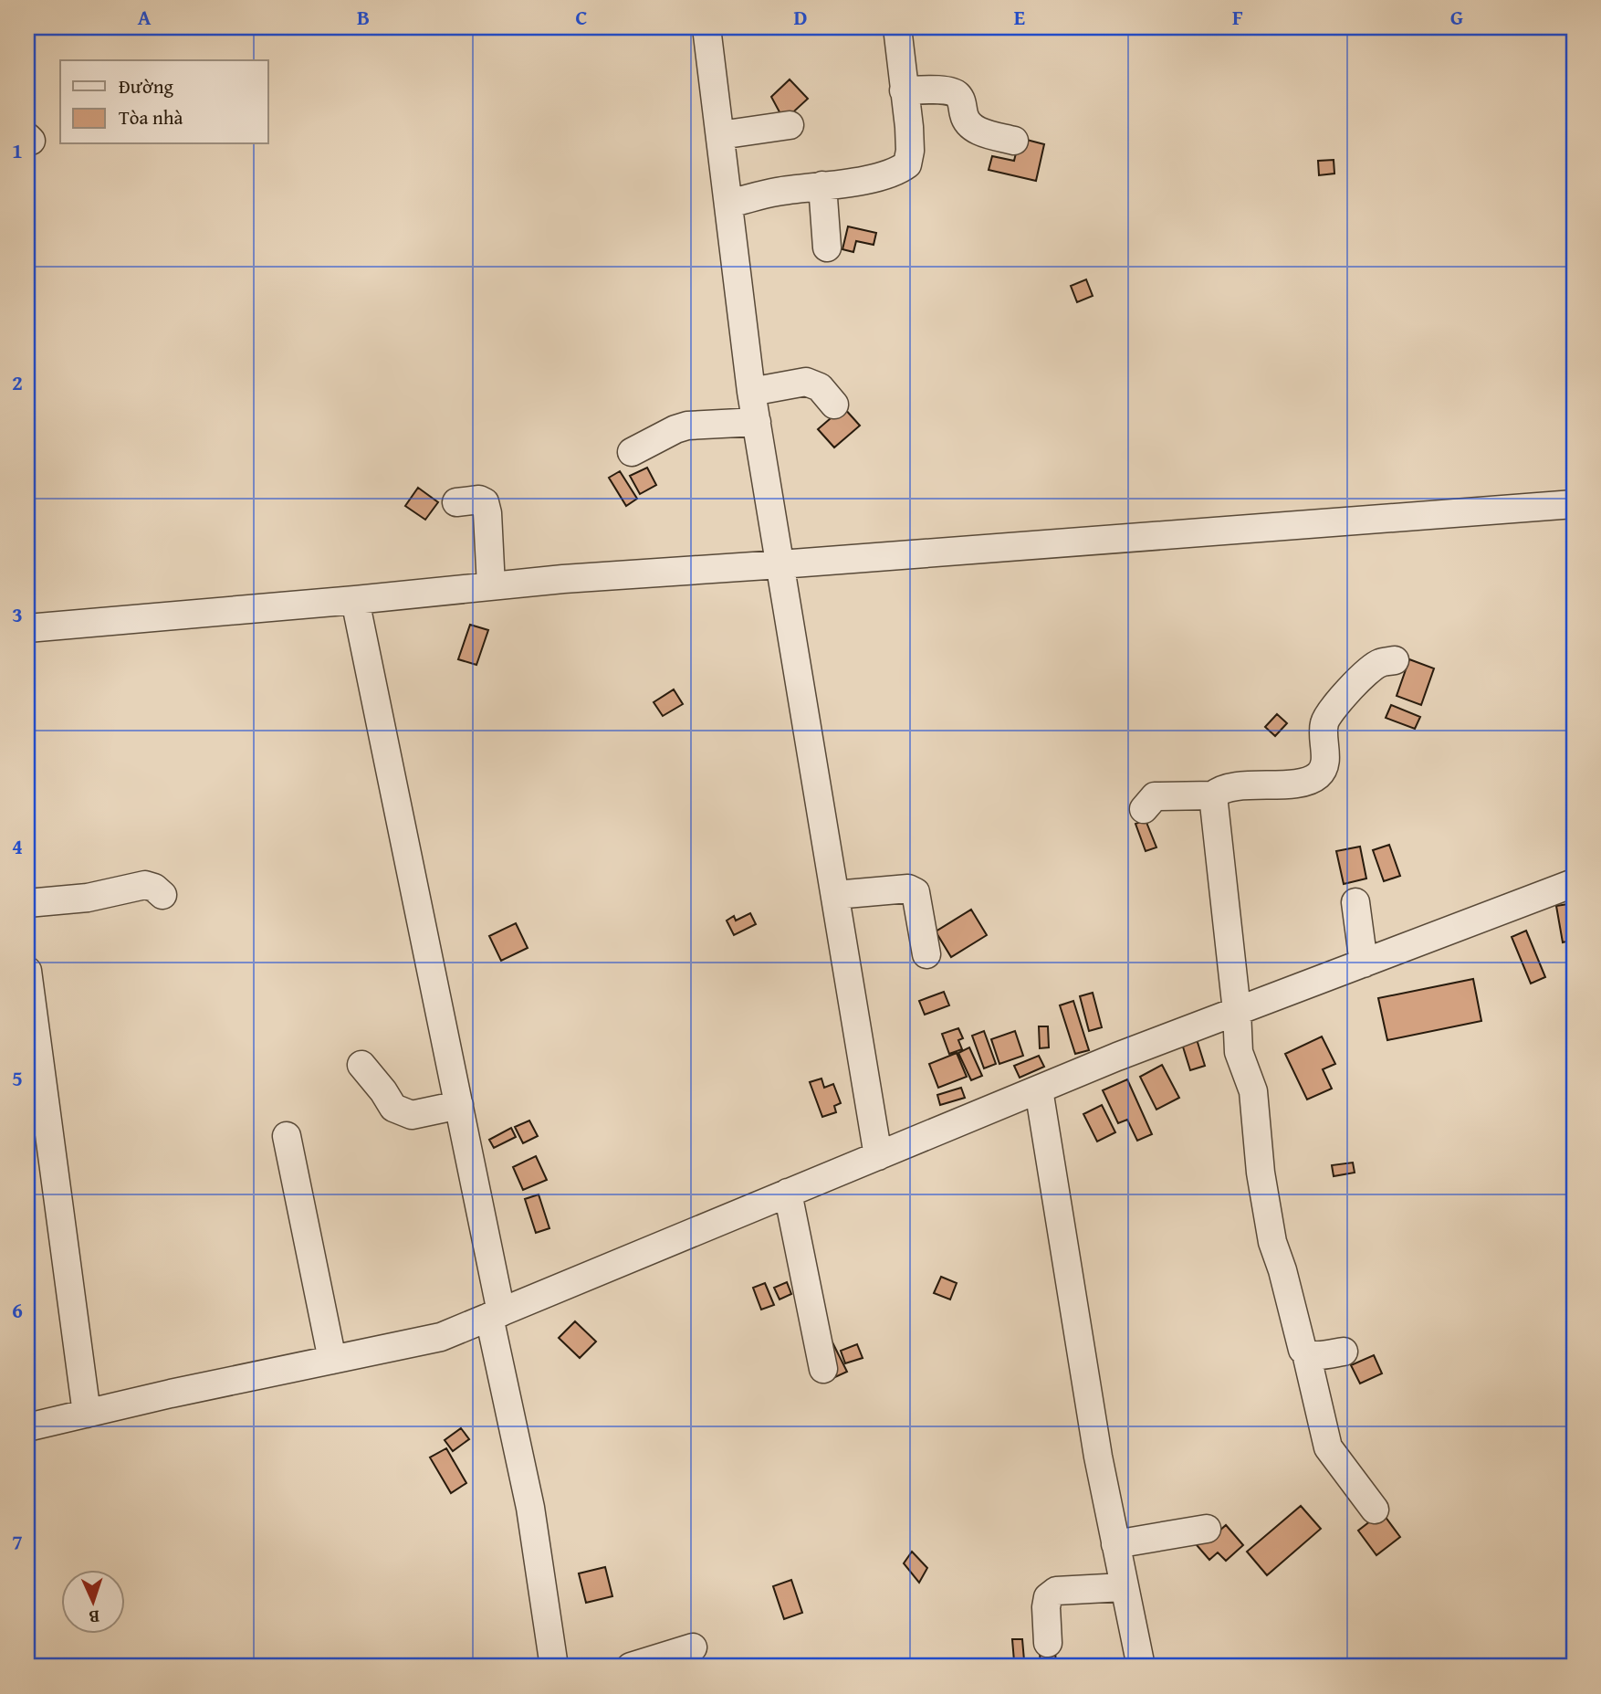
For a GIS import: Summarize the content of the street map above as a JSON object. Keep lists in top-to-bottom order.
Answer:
{
  "legend": ["Đường", "Tòa nhà"],
  "north": "bottom",
  "grid": {
    "columns": [
      "A",
      "B",
      "C",
      "D",
      "E",
      "F",
      "G"
    ],
    "rows": [
      "1",
      "2",
      "3",
      "4",
      "5",
      "6",
      "7"
    ]
  }
}
